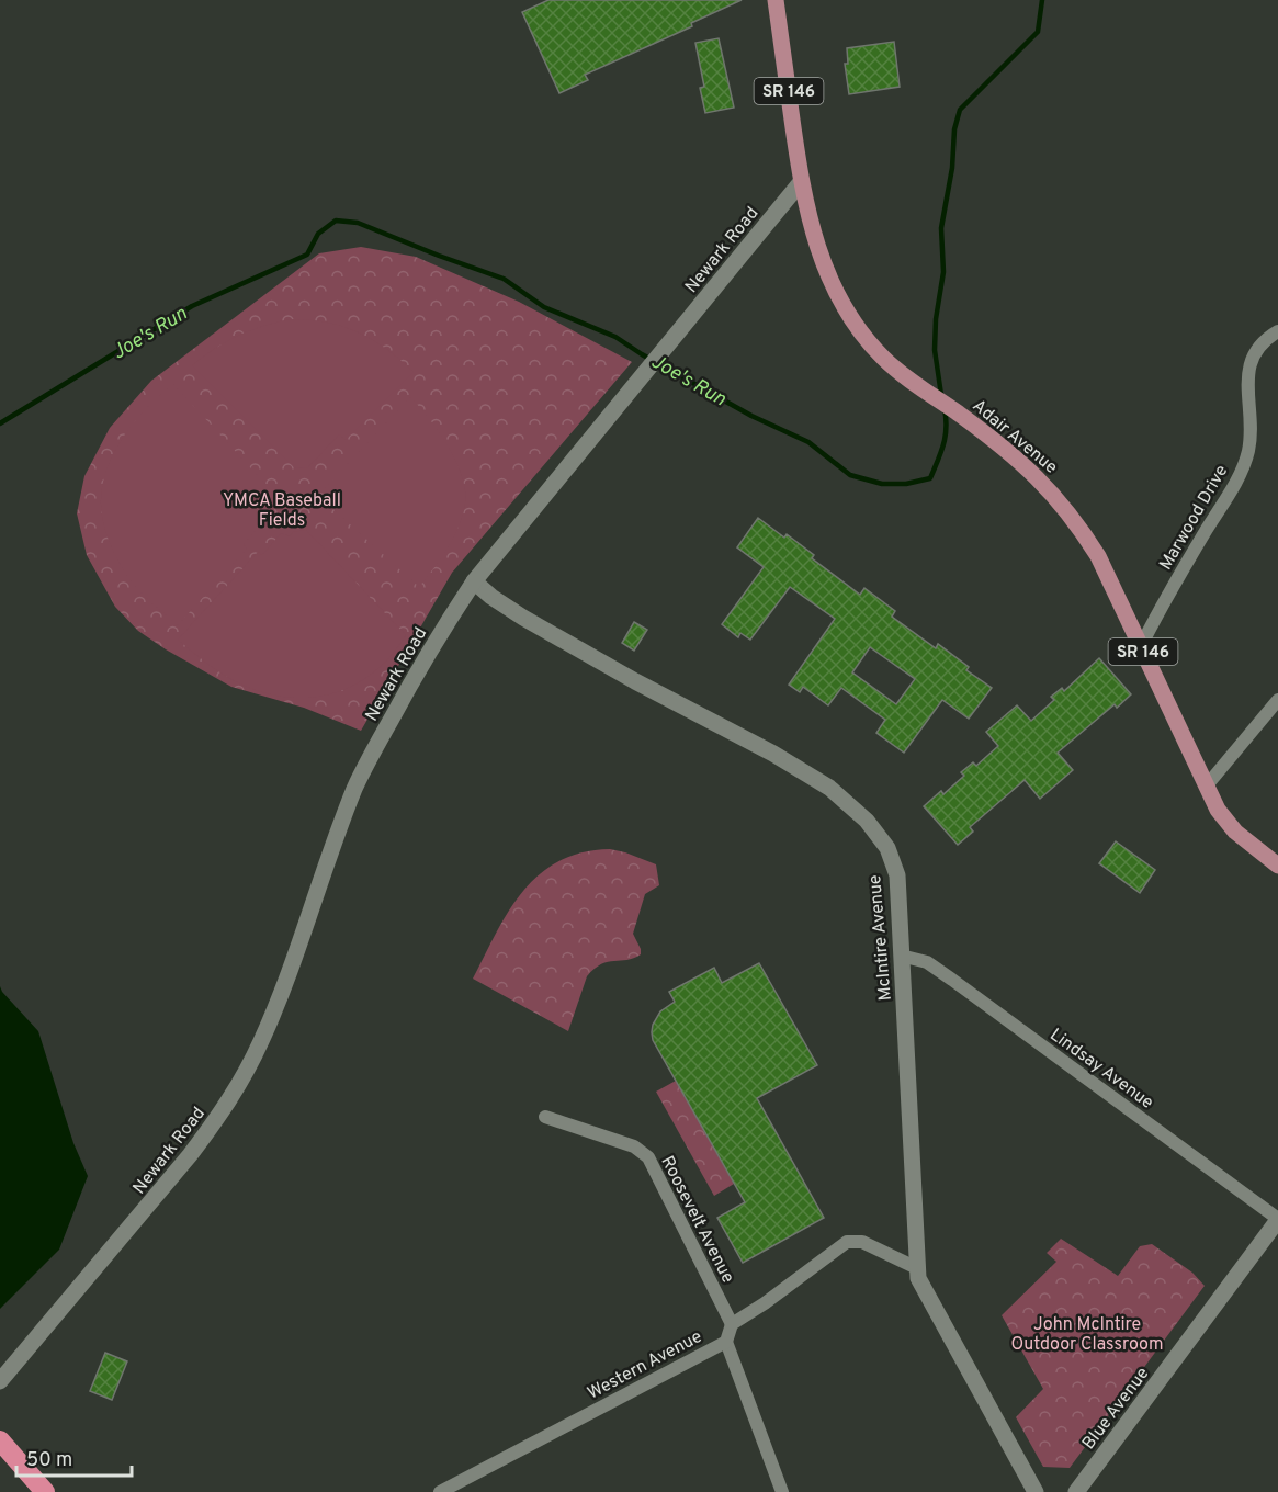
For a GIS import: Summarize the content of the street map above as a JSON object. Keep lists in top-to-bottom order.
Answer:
{
  "streets": {
    "main road": ["SR 146", "Adair Avenue"],
    "street": [
      "Newark Road",
      "Marwood Drive",
      "McIntire Avenue",
      "Lindsay Avenue",
      "Roosevelt Avenue",
      "Western Avenue",
      "Blue Avenue"
    ]
  },
  "crossings": [
    ["SR 146", "Newark Road"],
    ["SR 146", "Adair Avenue"],
    ["Newark Road", "Adair Avenue"],
    ["Newark Road", "McIntire Avenue"],
    ["Adair Avenue", "Marwood Drive"],
    ["McIntire Avenue", "Lindsay Avenue"],
    ["Lindsay Avenue", "Blue Avenue"],
    ["Roosevelt Avenue", "Western Avenue"]
  ],
  "water": ["Joe's Run"],
  "parks": ["YMCA Baseball Fields", "John McIntire Outdoor Classroom"],
  "scale_bar": "50 m"
}
